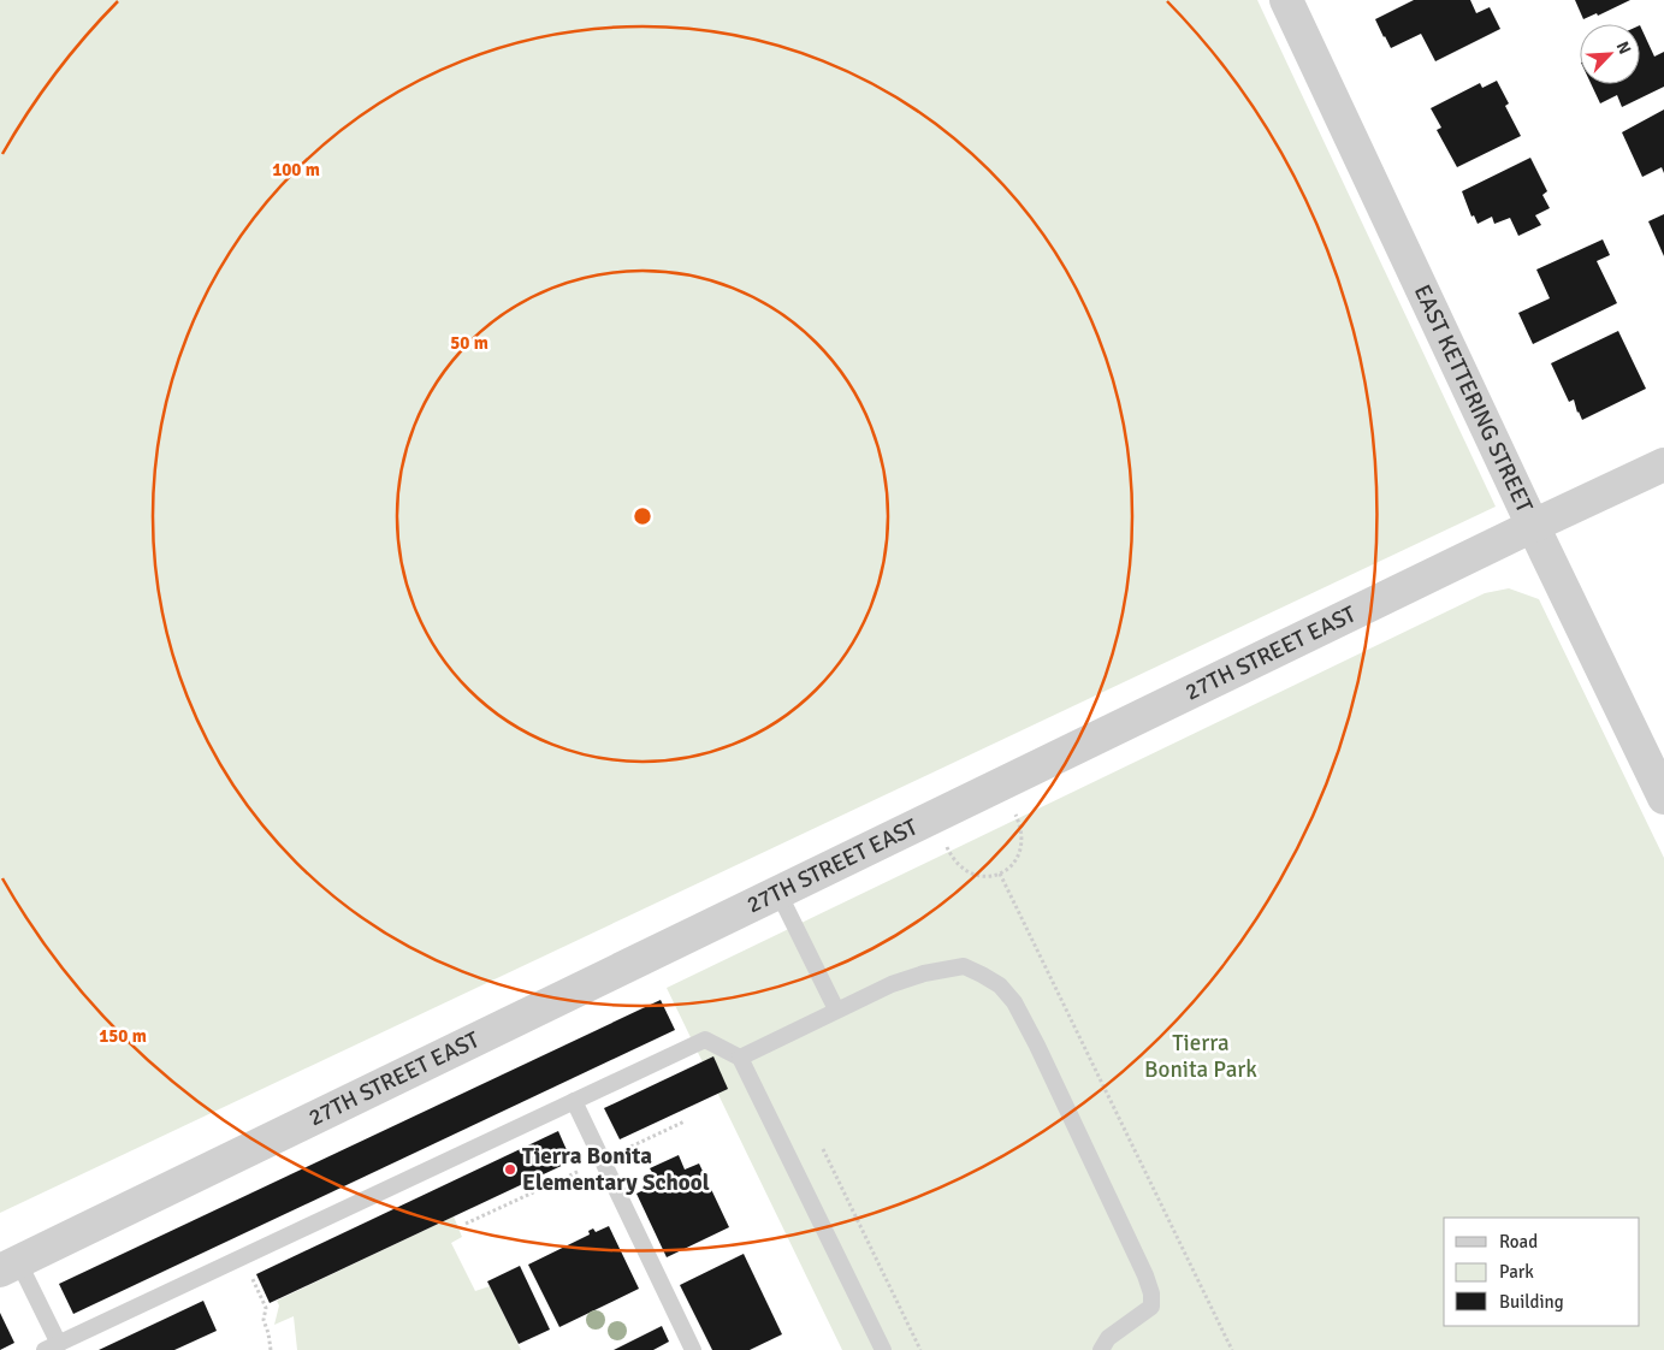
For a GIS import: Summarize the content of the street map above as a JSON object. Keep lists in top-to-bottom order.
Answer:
{
  "streets": {
    "street": ["EAST KETTERING STREET", "27TH STREET EAST"]
  },
  "crossings": [
    ["EAST KETTERING STREET", "27TH STREET EAST"]
  ],
  "parks": ["Tierra Bonita Park"],
  "places": ["Tierra Bonita Elementary School"],
  "legend": ["Road", "Park", "Building"],
  "north": "top right",
  "rings": ["100 m", "50 m", "150 m"]
}
